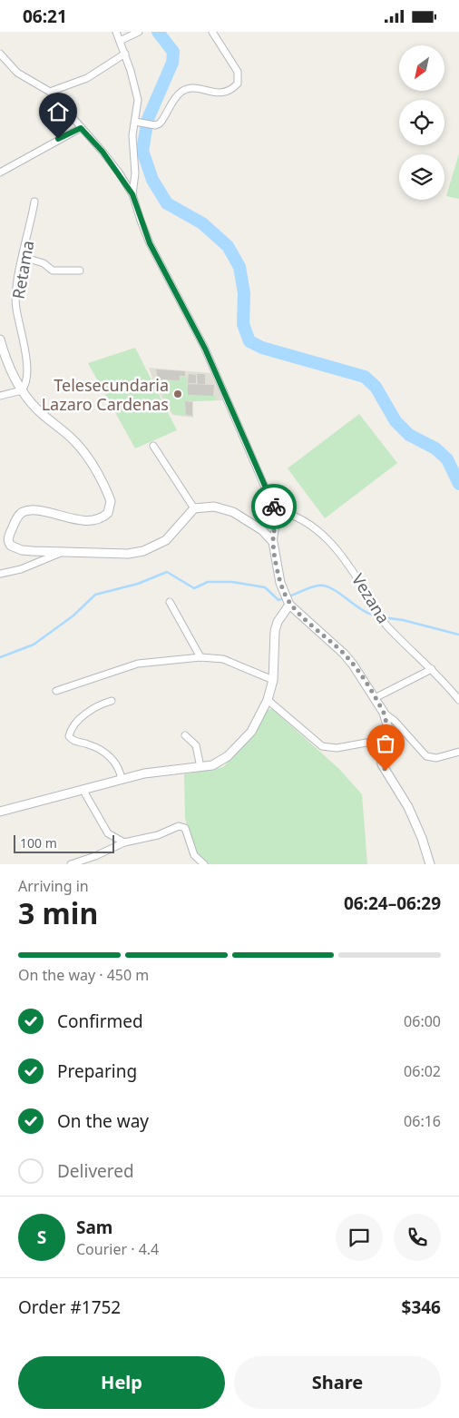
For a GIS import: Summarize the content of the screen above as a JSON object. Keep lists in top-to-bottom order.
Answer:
{
  "streets": {
    "street": ["Retama", "Vezana"]
  },
  "places": ["Telesecundaria Lazaro Cardenas"],
  "scale_bar": "100 m",
  "north": "bottom left",
  "page": {
    "status": "06:21",
    "scale": "100 m",
    "heading": ["3 min", "Arriving in", "06:24–06:29"],
    "panel": [
      "Sam",
      "Courier · 4.4",
      "Order #1752",
      "$346"
    ],
    "bar": "On the way · 450 m",
    "list": [
      ["Confirmed", "06:00"],
      ["Preparing", "06:02"],
      ["On the way", "06:16"],
      "Delivered"
    ],
    "round": "S",
    "buttons": ["Help", "Share"]
  }
}
